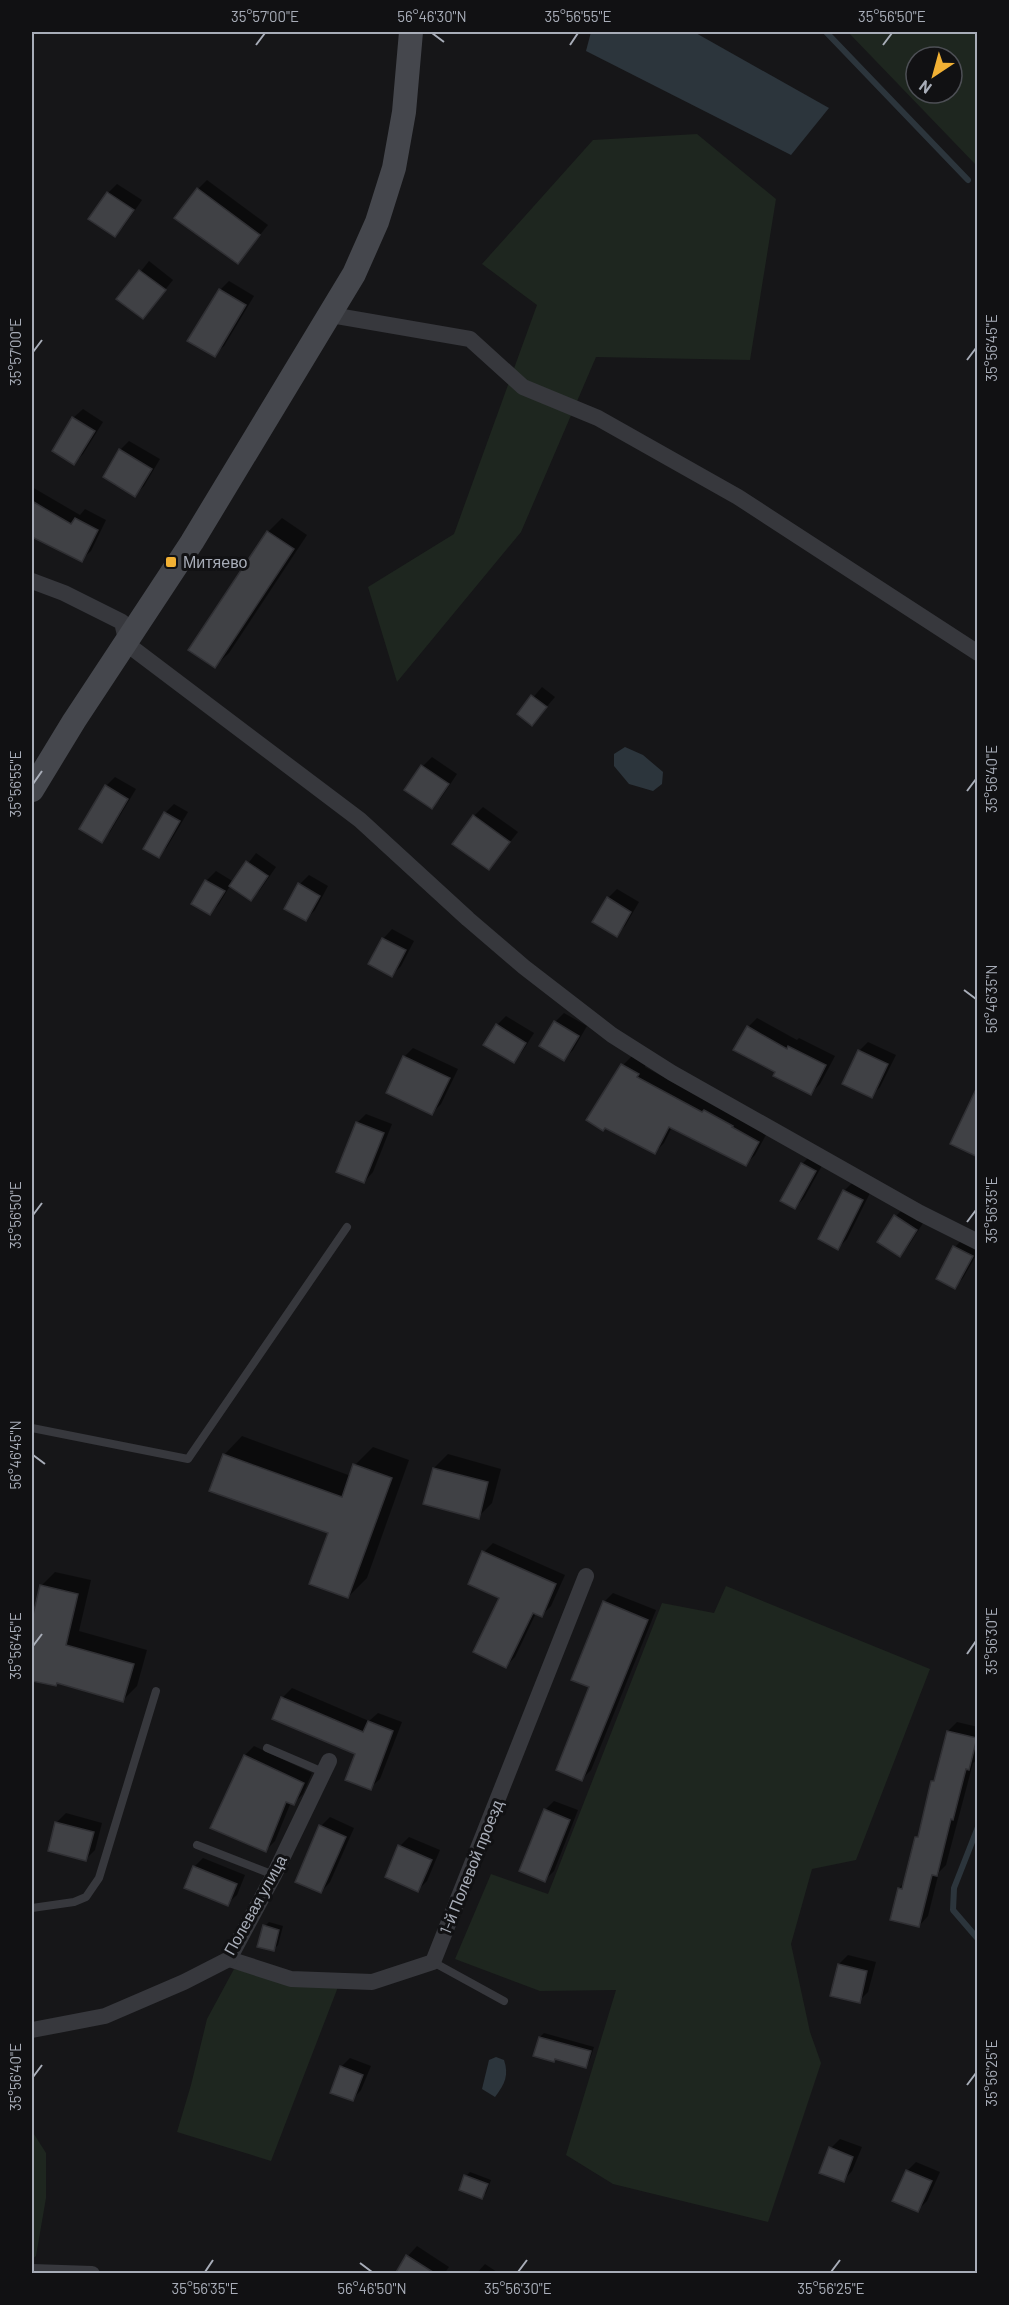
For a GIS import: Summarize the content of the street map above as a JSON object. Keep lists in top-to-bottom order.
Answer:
{
  "streets": {
    "street": ["1-й Полевой проезд", "Полевая улица"]
  },
  "places": {
    "transit": ["Митяево"]
  },
  "north": "bottom left",
  "coordinates": [
    "35°57'00\"E",
    "56°46'30\"N",
    "35°56'55\"E",
    "35°56'50\"E",
    "35°56'45\"E",
    "35°56'40\"E",
    "56°46'35\"N",
    "35°56'35\"E",
    "56°46'45\"N",
    "35°56'30\"E",
    "35°56'25\"E",
    "56°46'50\"N"
  ]
}
